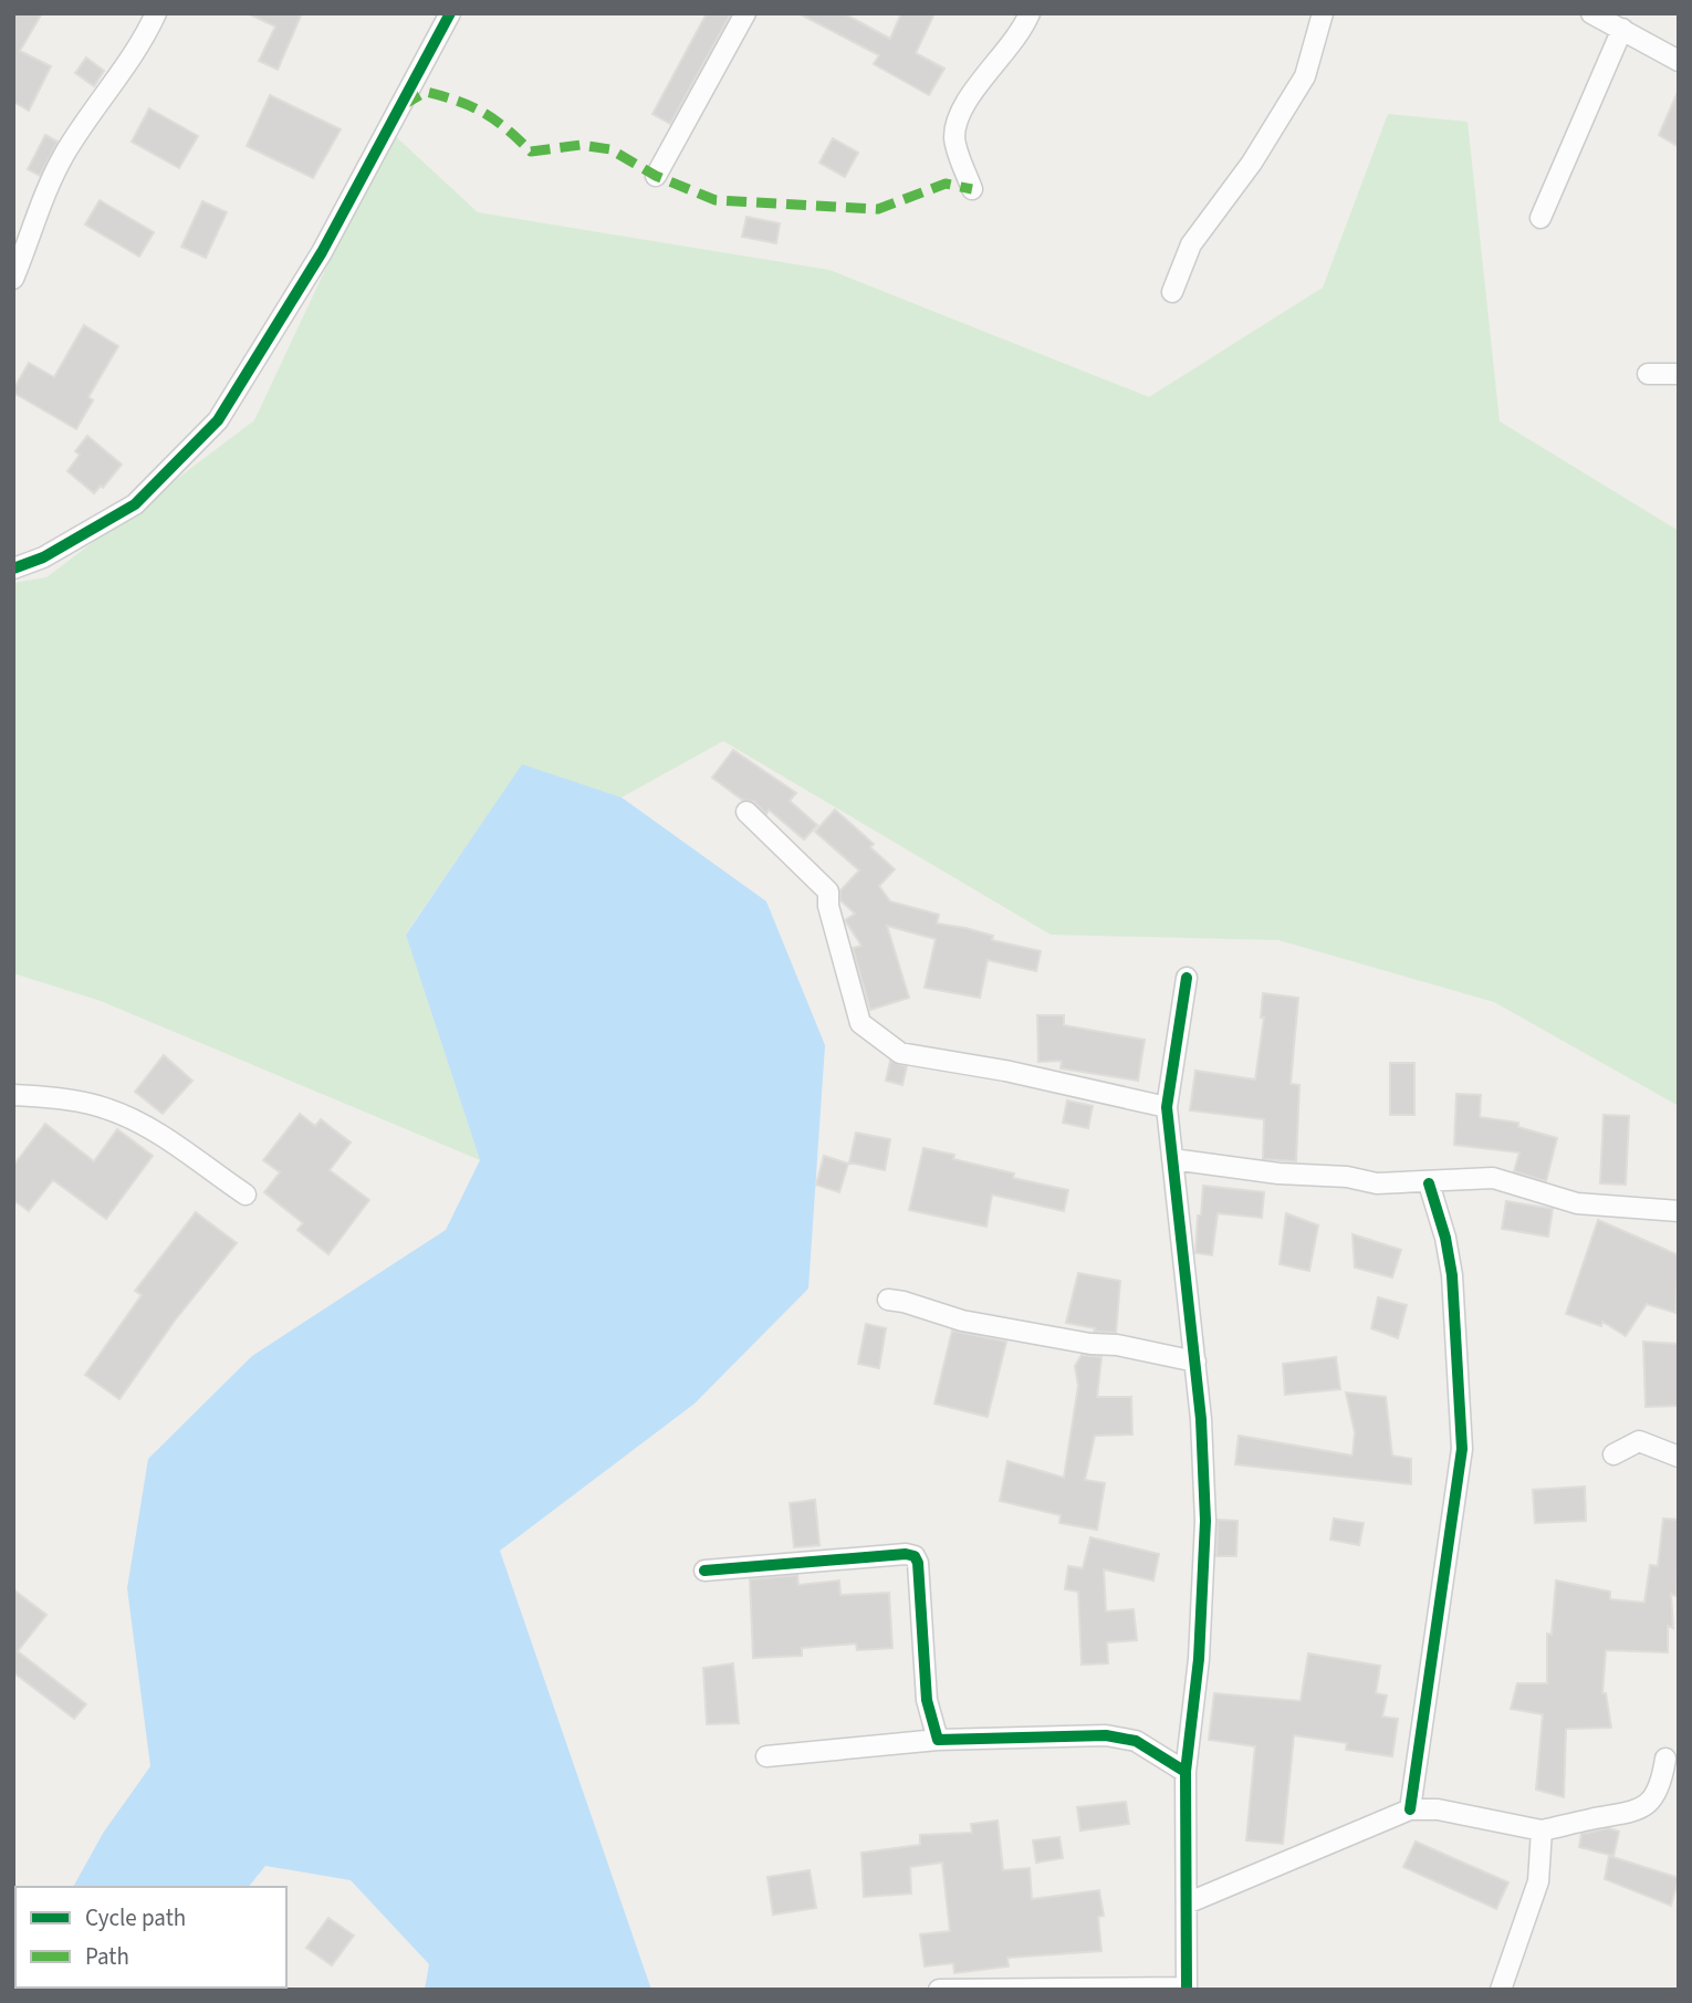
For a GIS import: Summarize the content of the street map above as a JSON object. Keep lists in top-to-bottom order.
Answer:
{
  "legend": ["Cycle path", "Path"]
}
